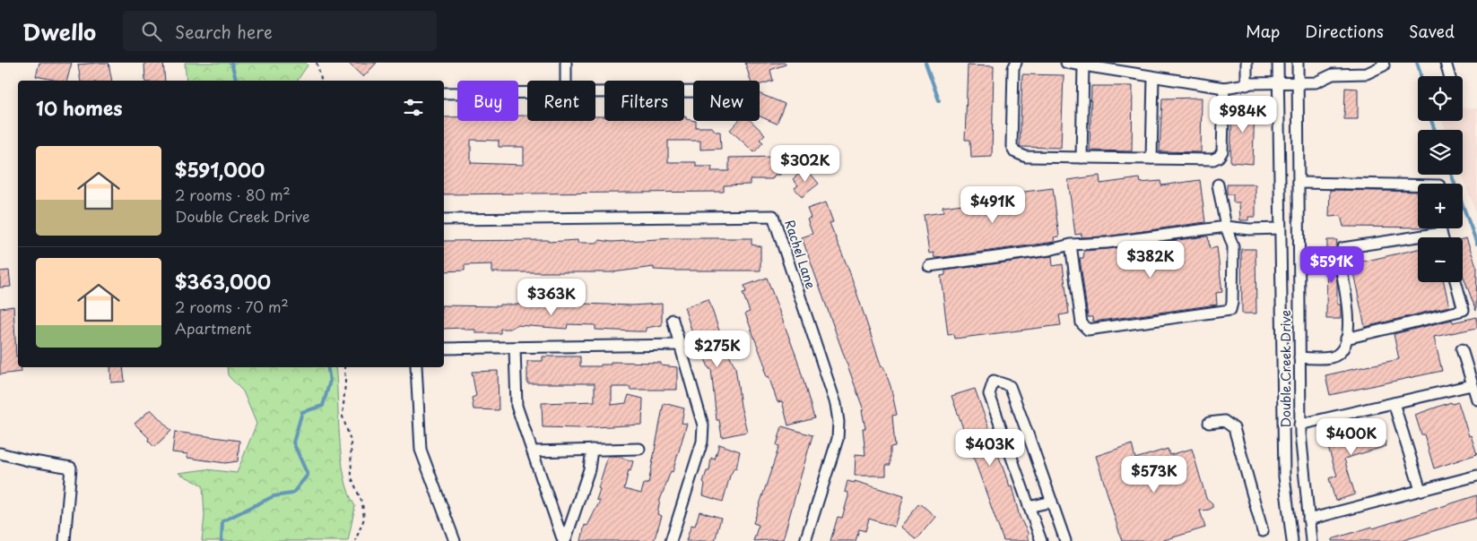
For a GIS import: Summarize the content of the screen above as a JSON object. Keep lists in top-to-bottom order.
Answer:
{
  "streets": {
    "street": ["Rachel Lane", "Double Creek Drive"]
  },
  "page": {
    "header": "Dwello",
    "search": "Search here",
    "nav": ["Map", "Directions", "Saved"],
    "map_buttons": ["+", "−"],
    "chip": [
      "Buy",
      "Rent",
      "Filters",
      "New"
    ],
    "heading": "10 homes",
    "price": [
      "$984K",
      "$302K",
      "$491K",
      "$382K",
      "$591K",
      "$363K",
      "$275K",
      "$400K",
      "$403K",
      "$573K"
    ],
    "list": [
      {
        "name": "$591,000",
        "note": "2 rooms · 80 m² · Double Creek Drive"
      },
      {
        "name": "$363,000",
        "note": "2 rooms · 70 m² · Apartment"
      }
    ]
  }
}
